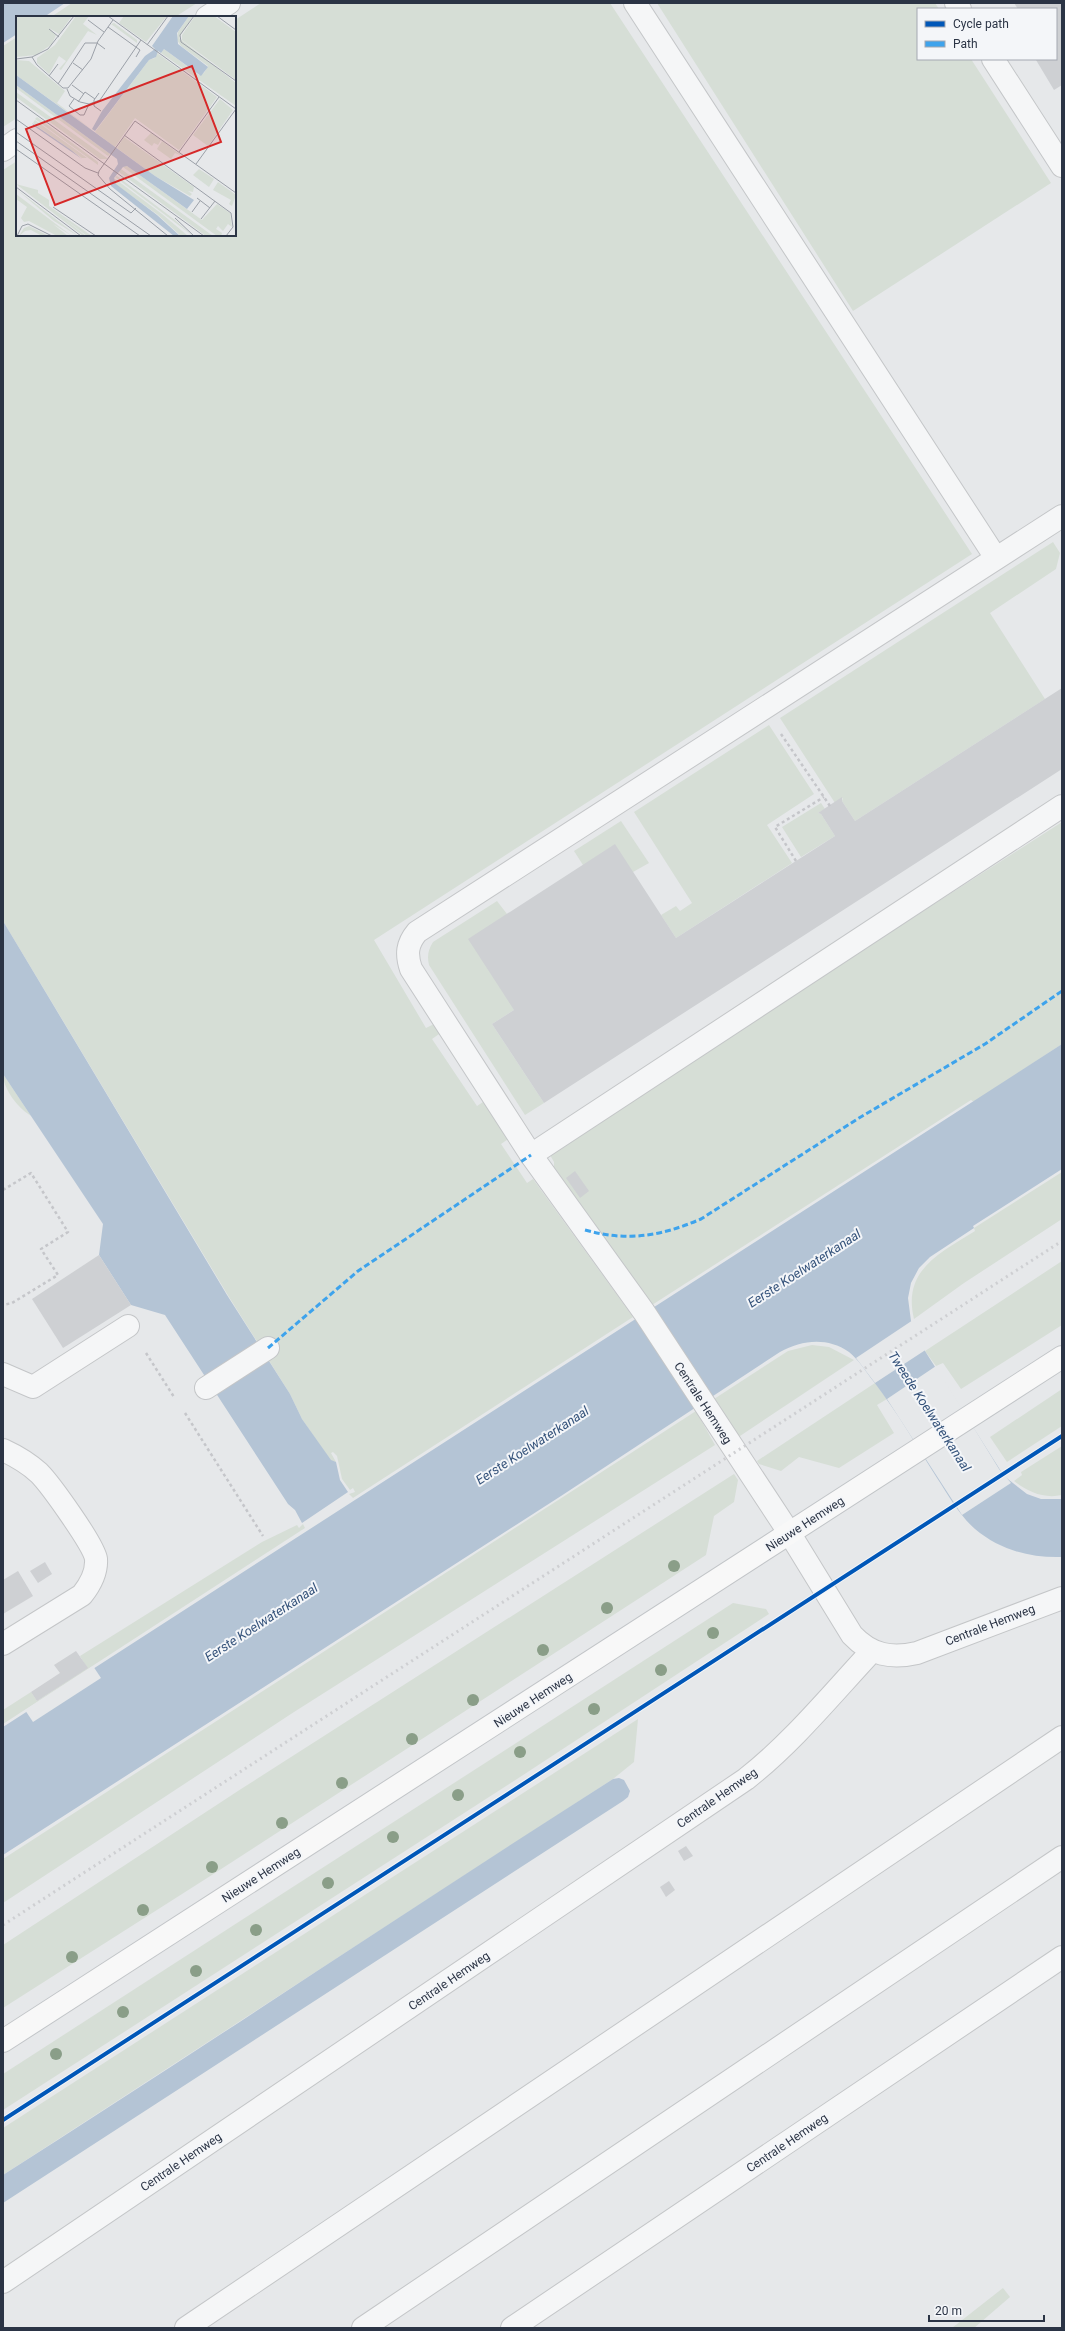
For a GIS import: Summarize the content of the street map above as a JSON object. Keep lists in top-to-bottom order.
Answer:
{
  "streets": {
    "main road": ["Nieuwe Hemweg"],
    "lane": ["Centrale Hemweg"]
  },
  "crossings": [
    ["Centrale Hemweg", "Nieuwe Hemweg"]
  ],
  "water": ["Eerste Koelwaterkanaal", "Tweede Koelwaterkanaal"],
  "legend": ["Cycle path", "Path"],
  "scale_bar": "20 m"
}
